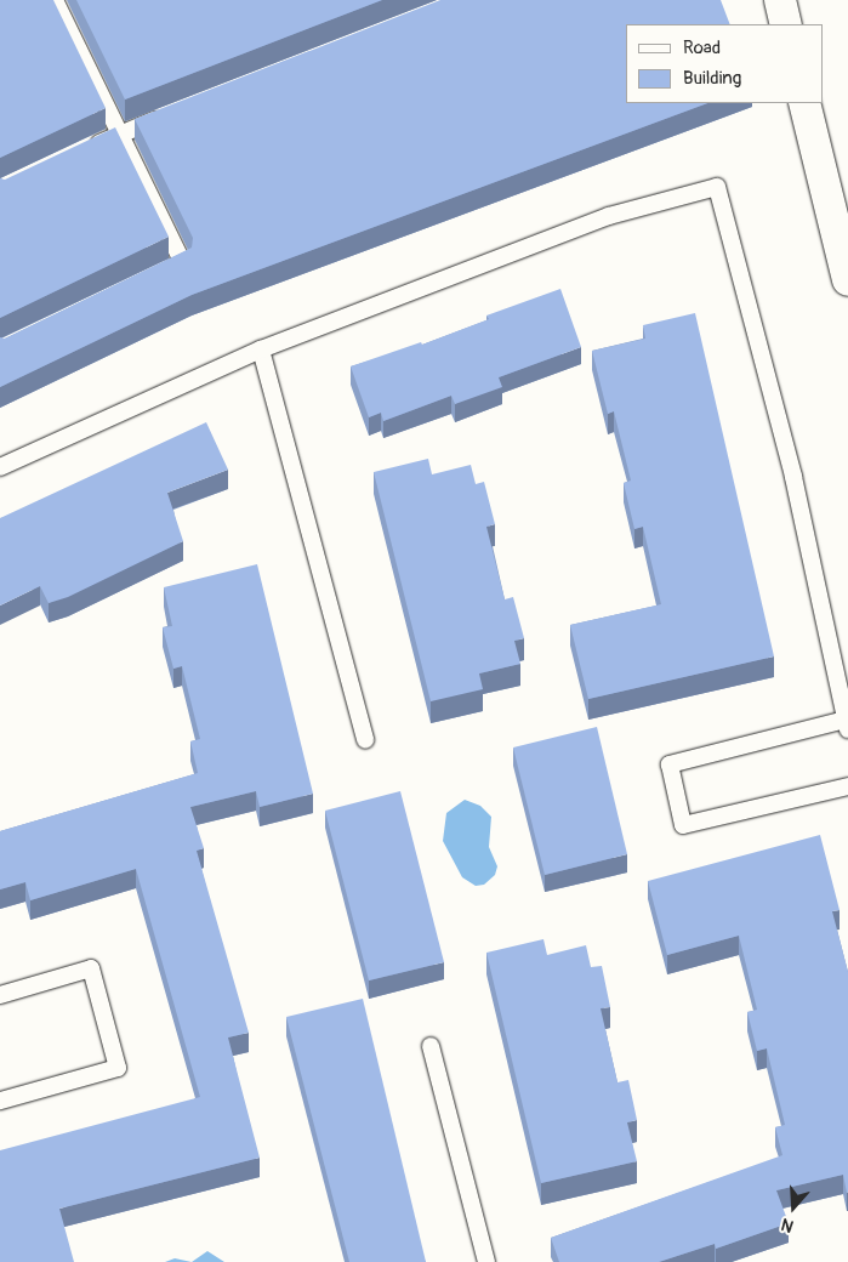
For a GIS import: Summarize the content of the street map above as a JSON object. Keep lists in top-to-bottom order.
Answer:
{
  "legend": ["Road", "Building"],
  "north": "bottom"
}
